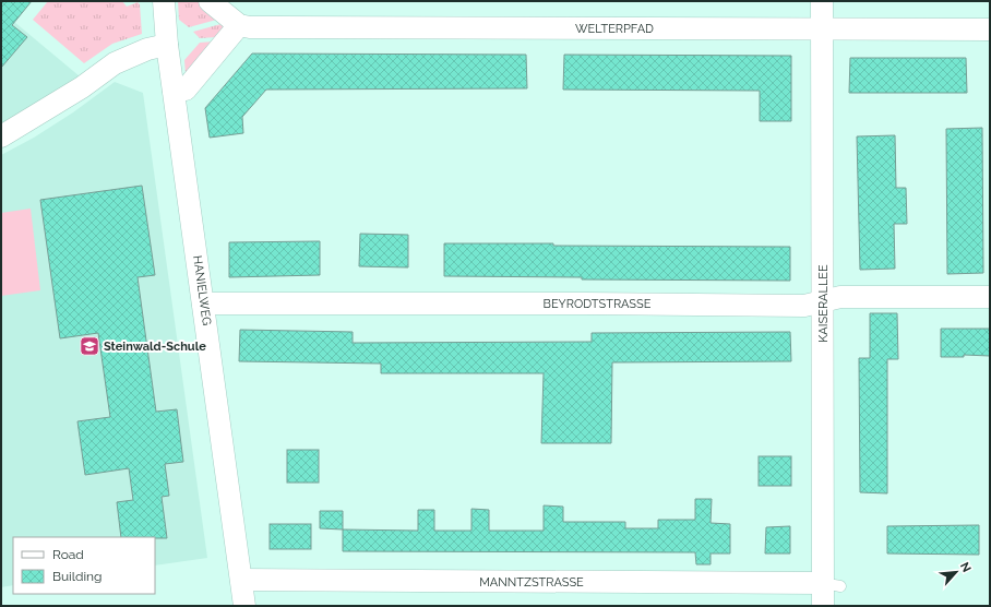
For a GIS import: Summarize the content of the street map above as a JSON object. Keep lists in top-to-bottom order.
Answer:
{
  "streets": {
    "street": [
      "WELTERPFAD",
      "HANIELWEG",
      "BEYRODTSTRASSE",
      "KAISERALLEE",
      "MANNTZSTRASSE"
    ]
  },
  "crossings": [
    ["WELTERPFAD", "KAISERALLEE"],
    ["HANIELWEG", "BEYRODTSTRASSE"],
    ["HANIELWEG", "MANNTZSTRASSE"],
    ["BEYRODTSTRASSE", "KAISERALLEE"],
    ["KAISERALLEE", "MANNTZSTRASSE"]
  ],
  "places": {
    "school or university": ["Steinwald-Schule"]
  },
  "legend": ["Road", "Building"],
  "north": "top right"
}
